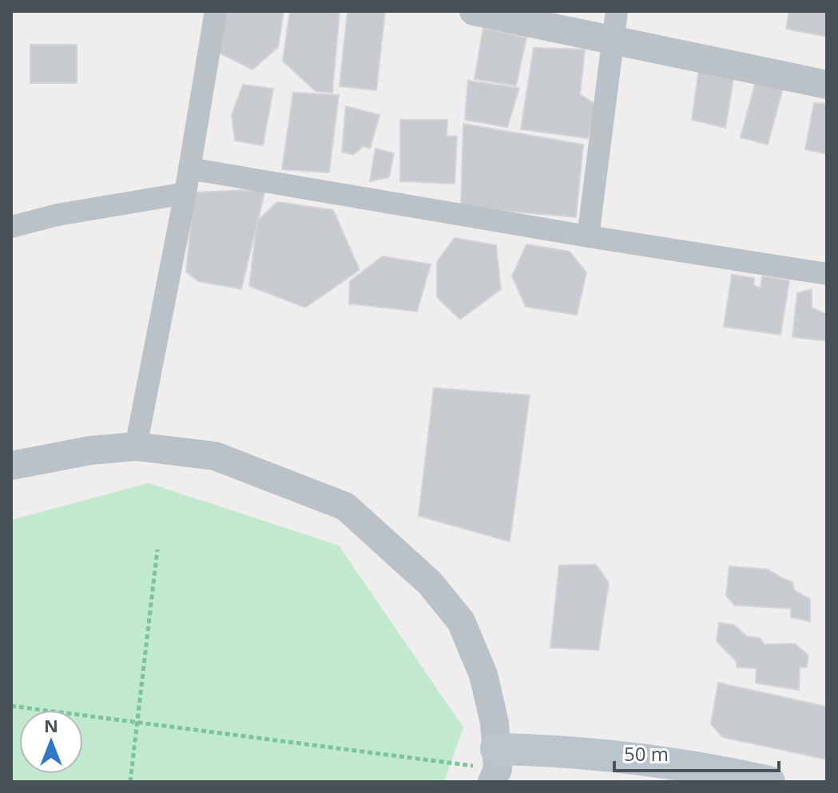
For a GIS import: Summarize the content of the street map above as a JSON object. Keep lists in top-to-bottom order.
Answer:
{
  "scale_bar": "50 m",
  "north": "top"
}
